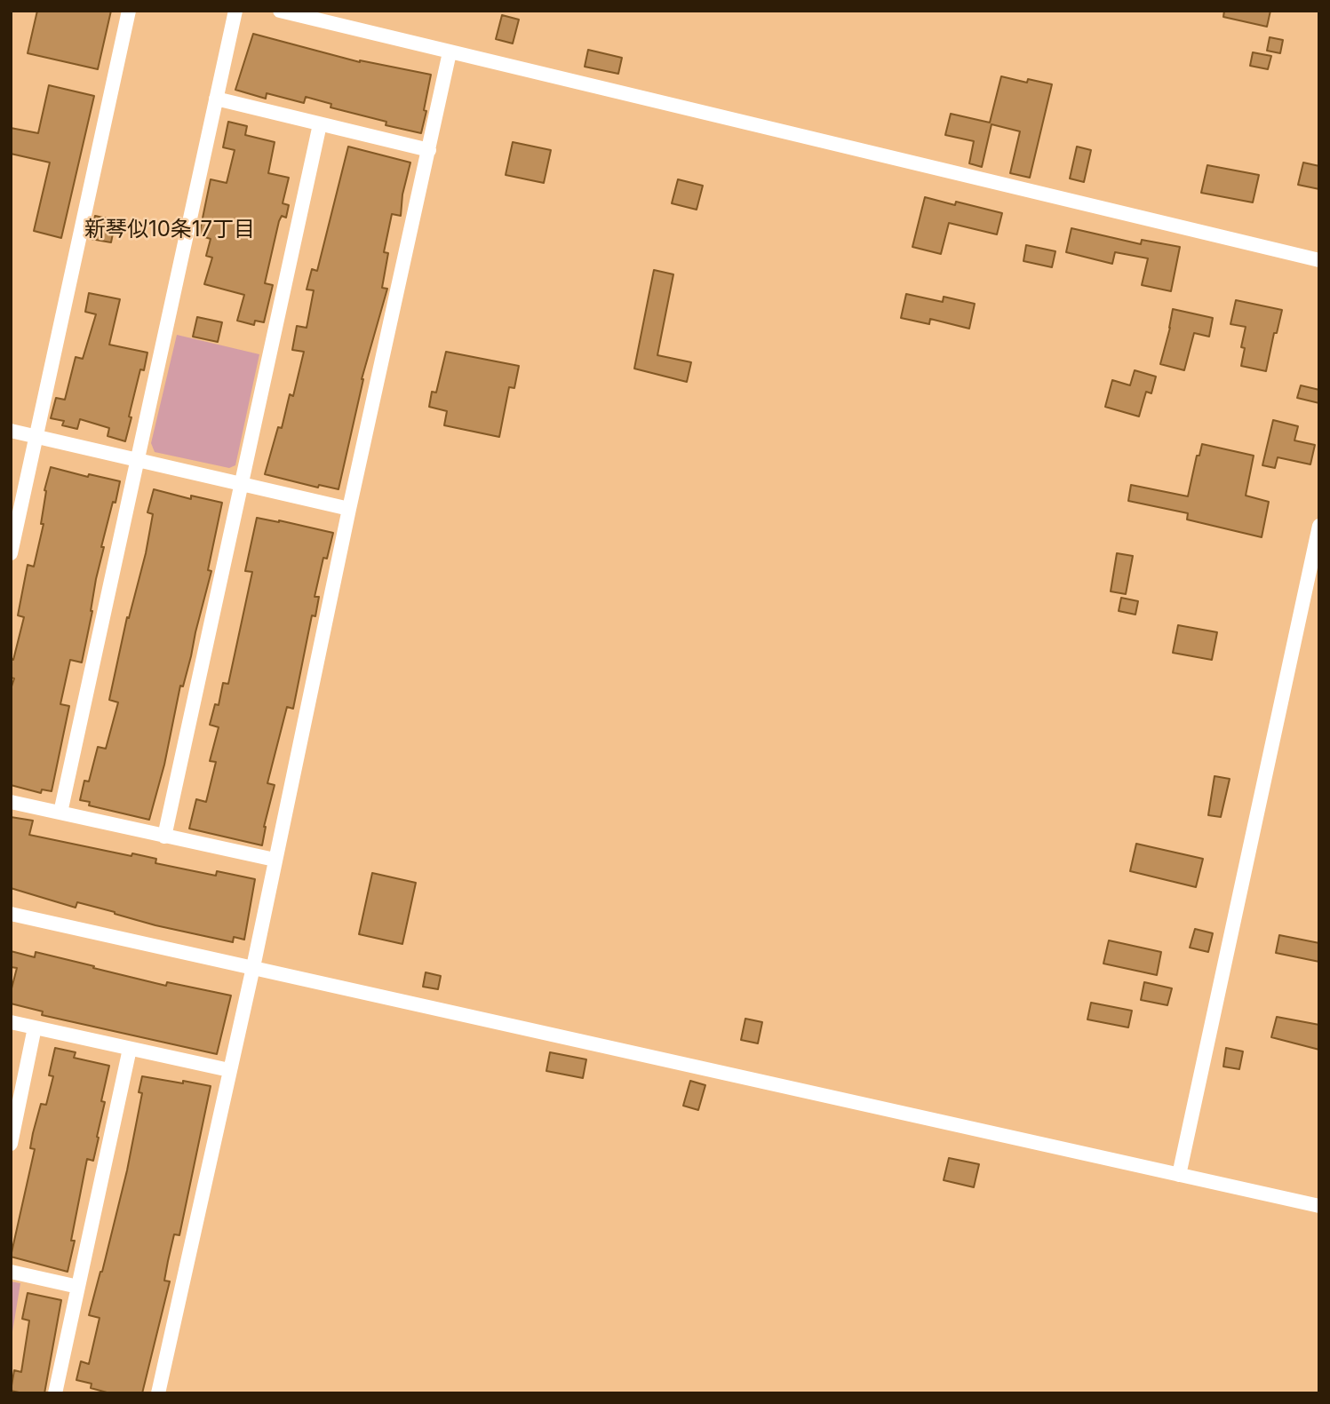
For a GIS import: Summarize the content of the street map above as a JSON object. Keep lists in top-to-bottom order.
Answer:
{
  "districts": ["新琴似10条17丁目"]
}
